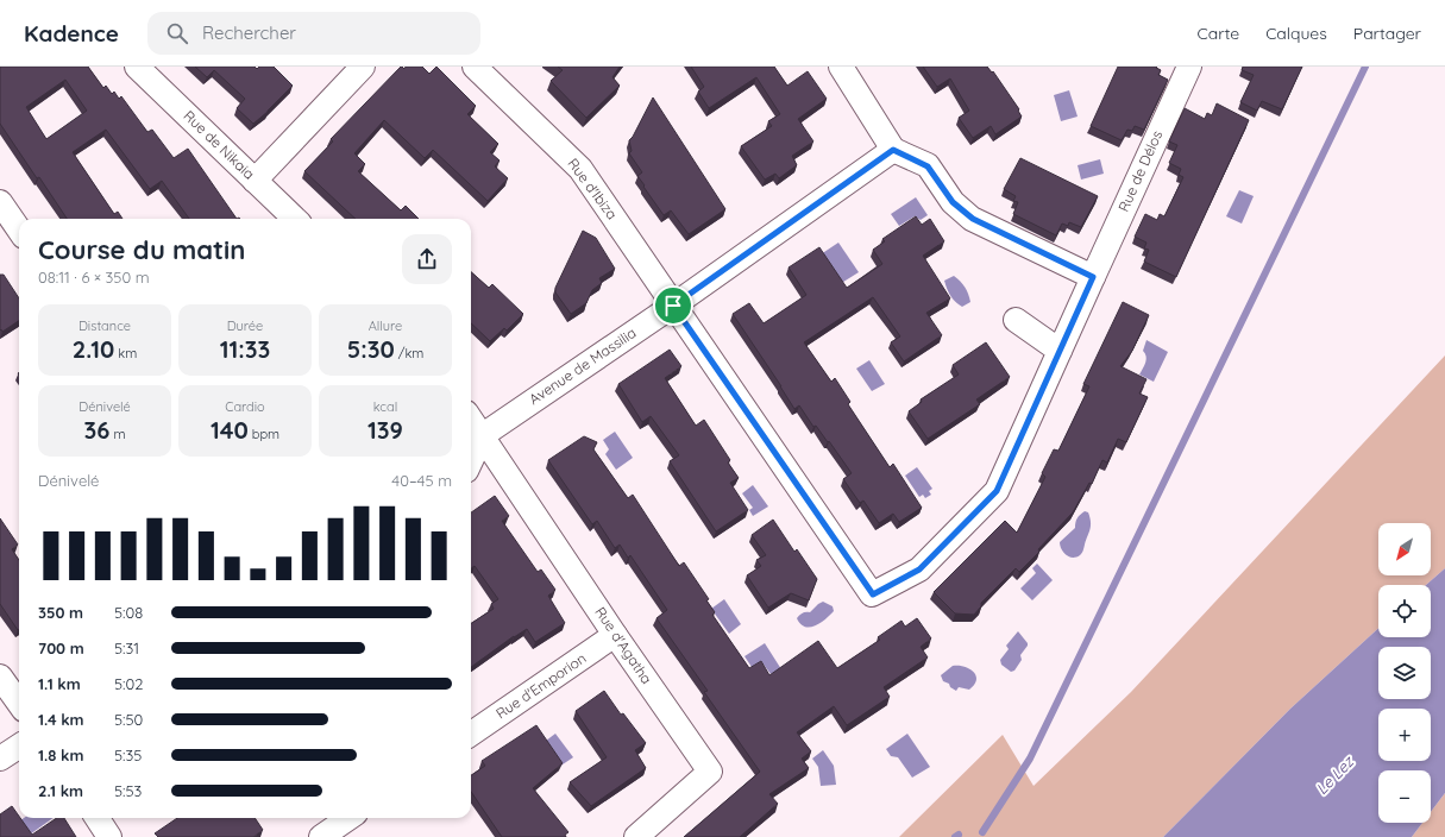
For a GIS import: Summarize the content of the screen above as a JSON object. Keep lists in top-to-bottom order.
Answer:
{
  "streets": {
    "street": [
      "Rue de Nikaia",
      "Rue de Délos",
      "Rue d'Ibiza",
      "Avenue de Massilia",
      "Rue d'Agatha",
      "Rue d'Emporion"
    ]
  },
  "crossings": [
    ["Rue de Délos", "Rue d'Ibiza"],
    ["Rue de Délos", "Avenue de Massilia"],
    ["Rue d'Ibiza", "Avenue de Massilia"],
    ["Avenue de Massilia", "Rue d'Agatha"],
    ["Rue d'Agatha", "Rue d'Emporion"]
  ],
  "water": ["Le Lez"],
  "north": "bottom left",
  "page": {
    "header": "Kadence",
    "search": "Rechercher",
    "nav": ["Carte", "Calques", "Partager"],
    "heading": ["Course du matin", "08:11 · 6 × 350 m"],
    "stats": [
      ["Distance", "2.10 km"],
      ["Durée", "11:33"],
      ["Allure", "5:30 /km"],
      ["Dénivelé", "36 m"],
      ["Cardio", "140 bpm"],
      ["kcal", "139"]
    ],
    "chart": ["Dénivelé", "40–45 m"],
    "map_buttons": ["+", "−"],
    "list": [
      {
        "name": "350 m",
        "note": "5:08"
      },
      {
        "name": "700 m",
        "note": "5:31"
      },
      {
        "name": "1.1 km",
        "note": "5:02"
      },
      {
        "name": "1.4 km",
        "note": "5:50"
      },
      {
        "name": "1.8 km",
        "note": "5:35"
      },
      {
        "name": "2.1 km",
        "note": "5:53"
      }
    ]
  }
}
